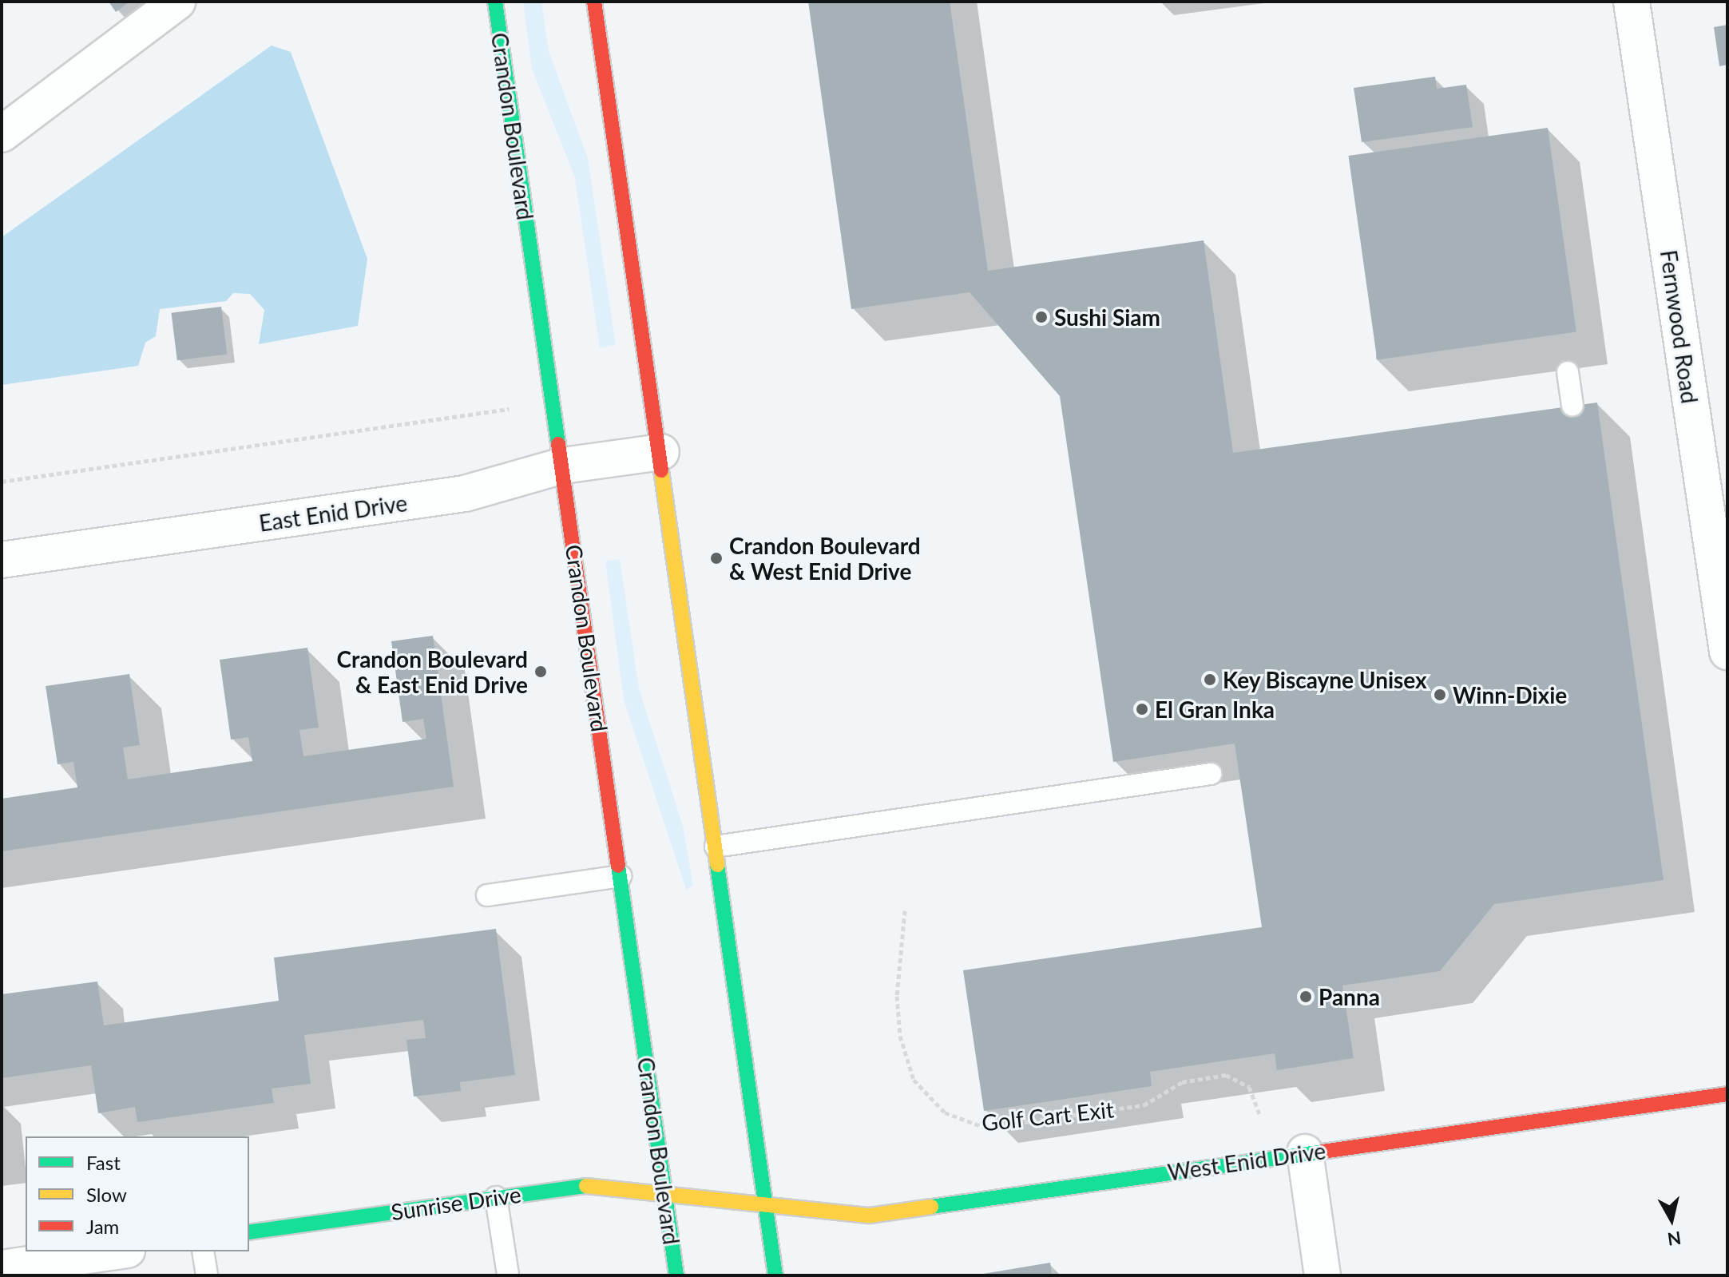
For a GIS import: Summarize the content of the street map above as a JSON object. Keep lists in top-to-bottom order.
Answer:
{
  "streets": {
    "main road": ["Crandon Boulevard", "West Enid Drive", "Sunrise Drive"],
    "street": ["Fernwood Road", "East Enid Drive"],
    "path": ["Golf Cart Exit"]
  },
  "crossings": [
    ["Crandon Boulevard", "East Enid Drive"],
    ["Crandon Boulevard", "West Enid Drive"],
    ["Crandon Boulevard", "Sunrise Drive"],
    ["Golf Cart Exit", "West Enid Drive"],
    ["West Enid Drive", "Sunrise Drive"]
  ],
  "places": [
    "Sushi Siam",
    "Crandon Boulevard & West Enid Drive",
    "Crandon Boulevard & East Enid Drive",
    "Key Biscayne Unisex",
    "Winn-Dixie",
    "El Gran Inka",
    "Panna"
  ],
  "legend": ["Fast", "Slow", "Jam"],
  "north": "bottom"
}
